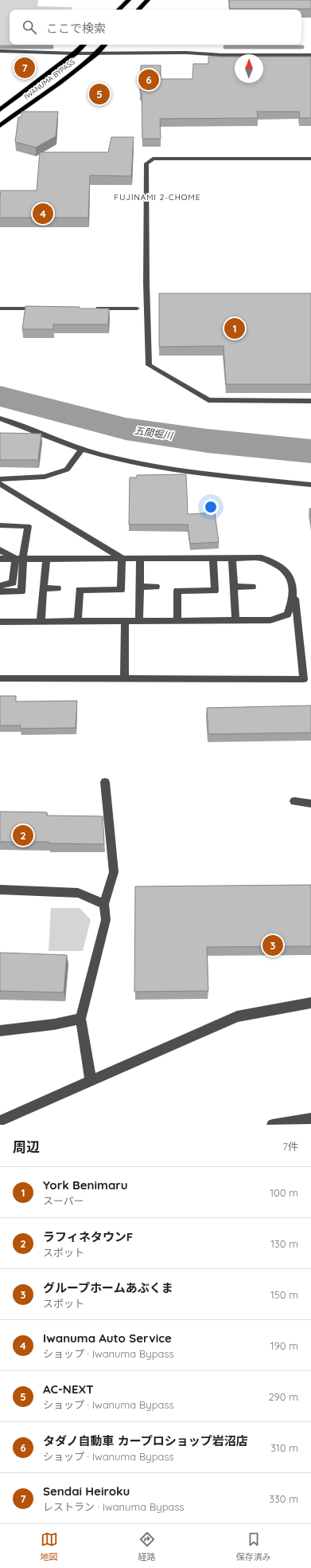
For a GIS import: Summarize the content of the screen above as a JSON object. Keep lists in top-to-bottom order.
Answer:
{
  "streets": {
    "highway": ["IWANUMA BYPASS"]
  },
  "districts": ["FUJINAMI 2-CHOME"],
  "water": ["五間堀川"],
  "north": "top",
  "page": {
    "search": "ここで検索",
    "pins": [
      "7",
      "6",
      "5",
      "4",
      "1",
      "2",
      "3"
    ],
    "heading": ["周辺", "7件"],
    "list": [
      {
        "mark": "1",
        "name": "York Benimaru",
        "note": "スーパー",
        "value": "100 m"
      },
      {
        "mark": "2",
        "name": "ラフィネタウンF",
        "note": "スポット",
        "value": "130 m"
      },
      {
        "mark": "3",
        "name": "グループホームあぶくま",
        "note": "スポット",
        "value": "150 m"
      },
      {
        "mark": "4",
        "name": "Iwanuma Auto Service",
        "note": "ショップ · Iwanuma Bypass",
        "value": "190 m"
      },
      {
        "mark": "5",
        "name": "AC-NEXT",
        "note": "ショップ · Iwanuma Bypass",
        "value": "290 m"
      },
      {
        "mark": "6",
        "name": "タダノ自動車 カープロショップ岩沼店",
        "note": "ショップ · Iwanuma Bypass",
        "value": "310 m"
      },
      {
        "mark": "7",
        "name": "Sendai Heiroku",
        "note": "レストラン · Iwanuma Bypass",
        "value": "330 m"
      }
    ],
    "nav": ["地図", "経路", "保存済み"]
  }
}
